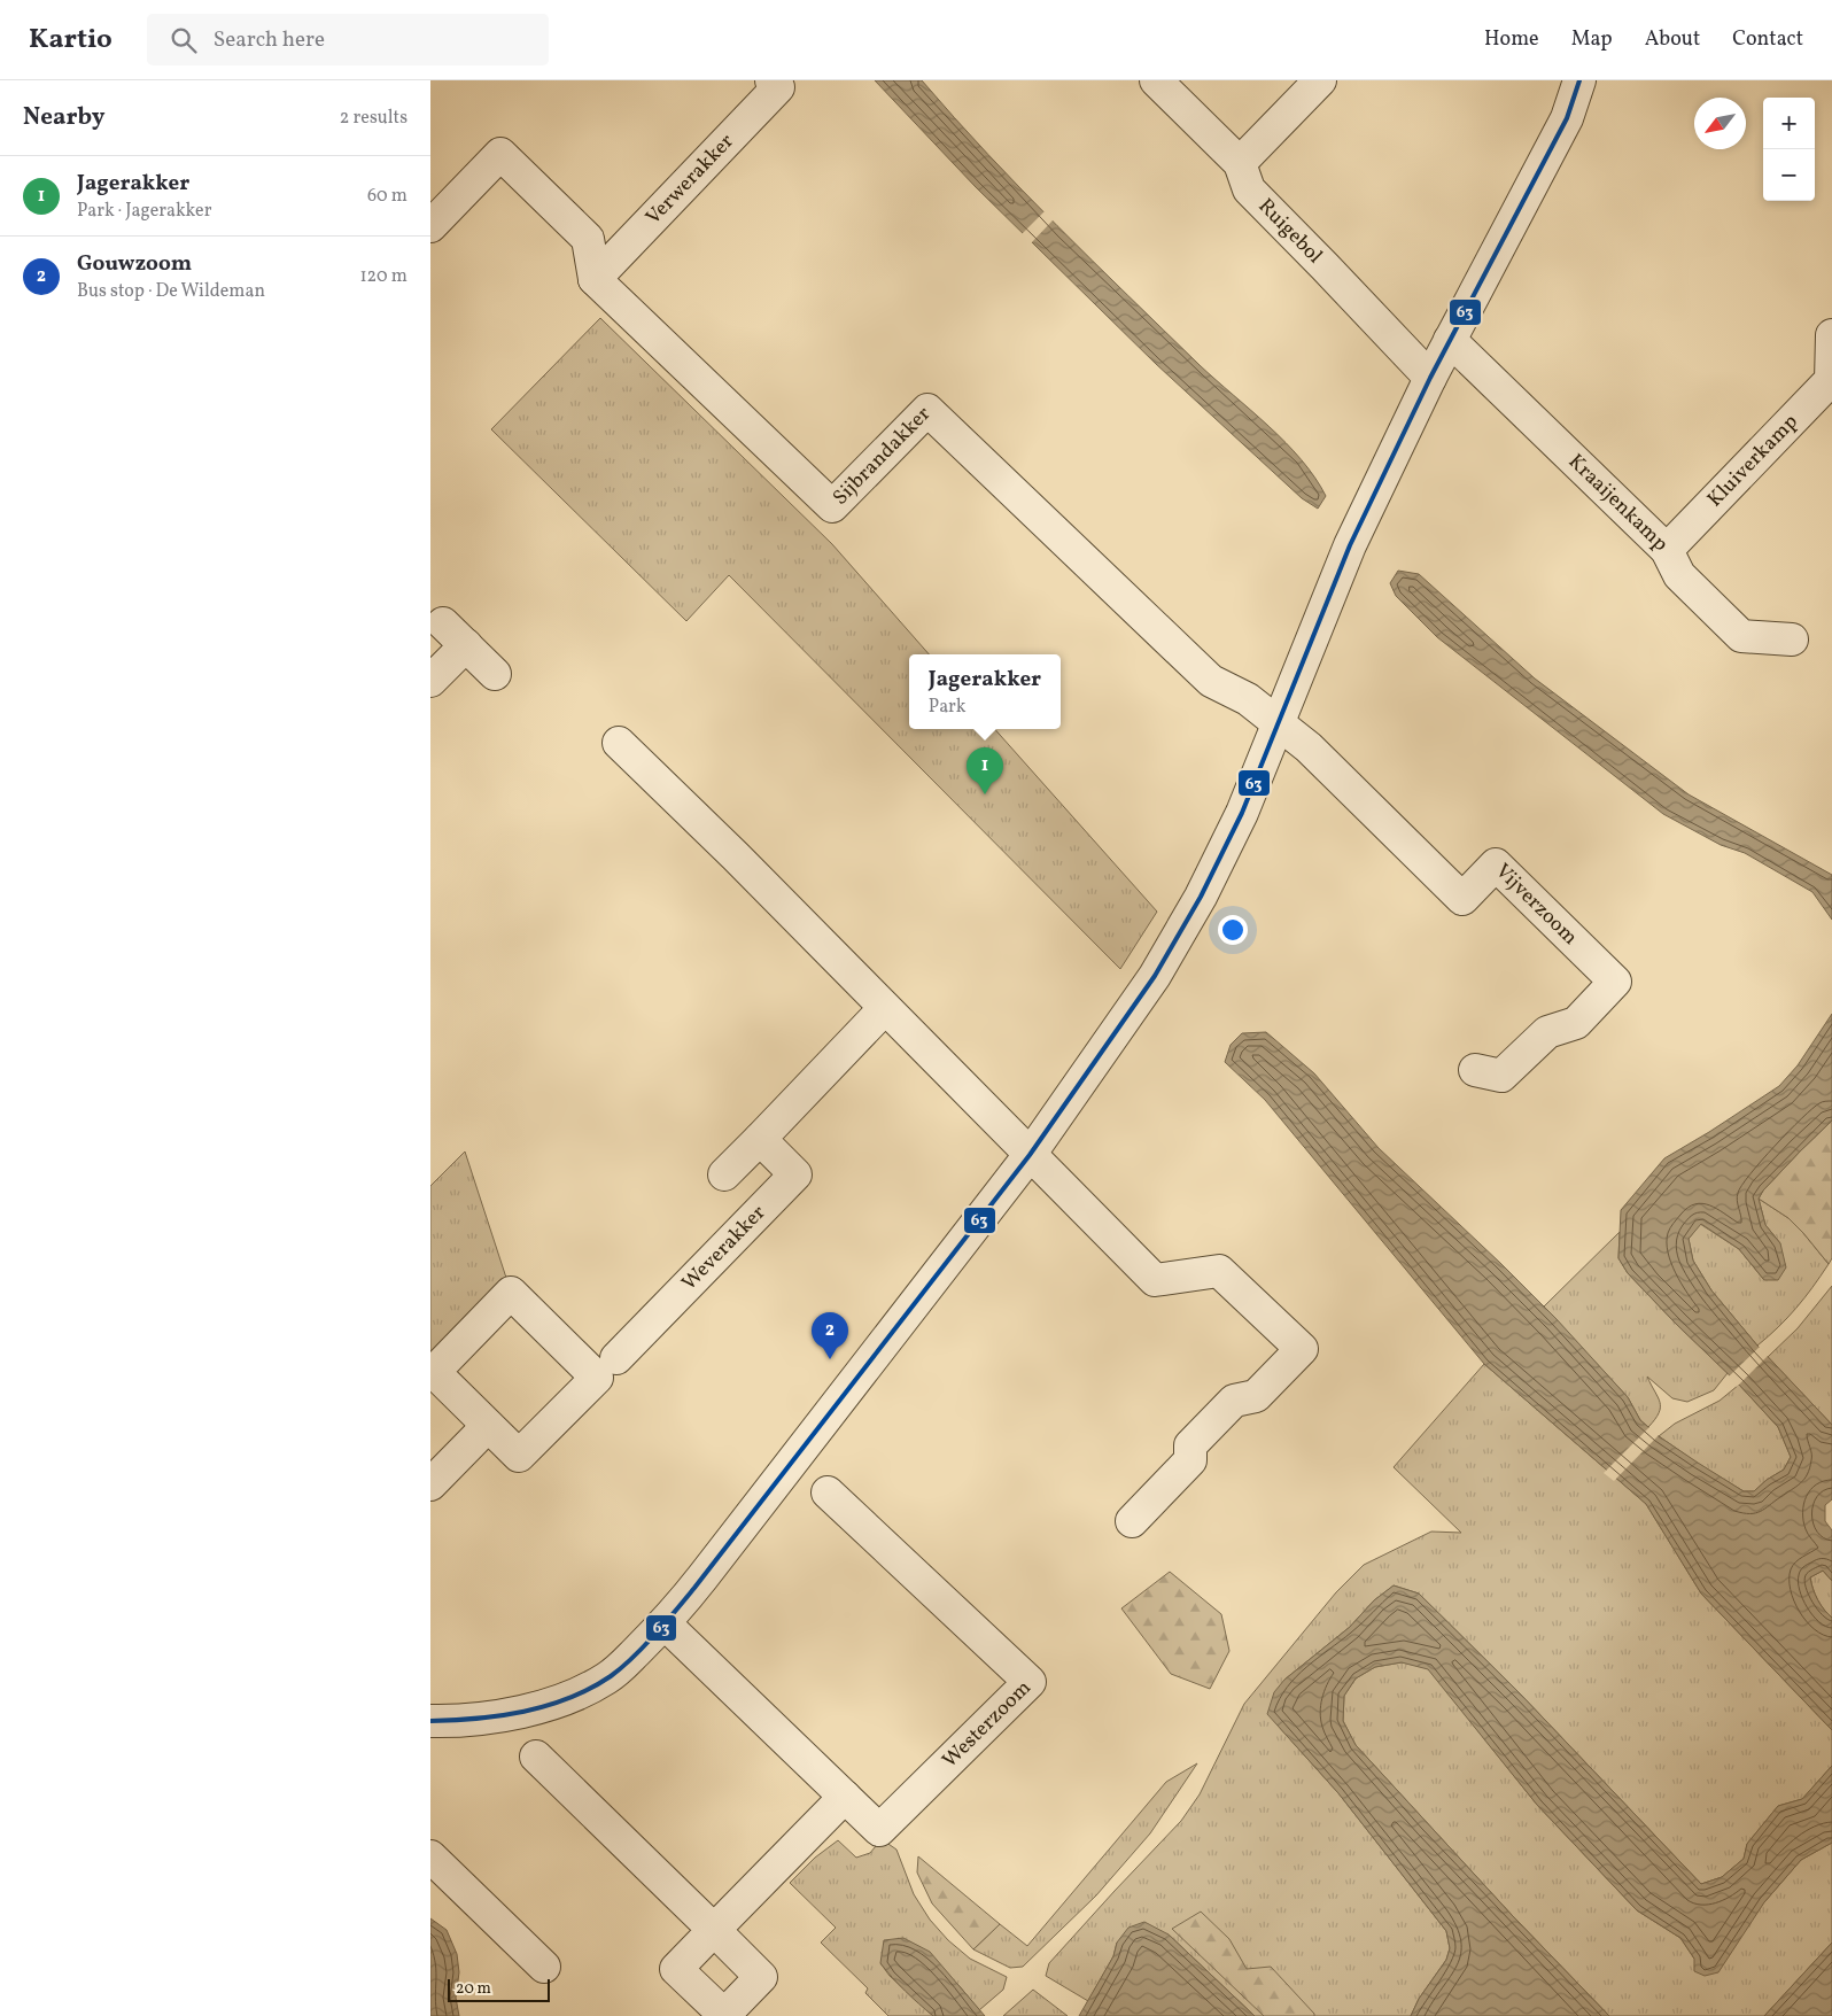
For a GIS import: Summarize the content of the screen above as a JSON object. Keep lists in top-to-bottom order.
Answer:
{
  "streets": {
    "street": [
      "Verwerakker",
      "Ruigebol",
      "Sijbrandakker",
      "Kluiverkamp",
      "Kraaijenkamp",
      "Vijverzoom",
      "Weverakker",
      "Westerzoom"
    ]
  },
  "crossings": [
    ["Verwerakker", "Sijbrandakker"],
    ["Sijbrandakker", "Vijverzoom"],
    ["Kluiverkamp", "Kraaijenkamp"]
  ],
  "lines": ["transit line 63"],
  "scale_bar": "20 m",
  "north": "bottom left",
  "page": {
    "header": "Kartio",
    "search": "Search here",
    "nav": [
      "Home",
      "Map",
      "About",
      "Contact"
    ],
    "heading": ["Nearby", "2 results"],
    "map_buttons": ["+", "−"],
    "list": [
      {
        "mark": "1",
        "name": "Jagerakker",
        "note": "Park · Jagerakker",
        "value": "60 m"
      },
      {
        "mark": "2",
        "name": "Gouwzoom",
        "note": "Bus stop · De Wildeman",
        "value": "120 m"
      }
    ],
    "popup": ["Jagerakker", "Park"],
    "pins": ["1", "2"],
    "scale": "20 m"
  }
}
